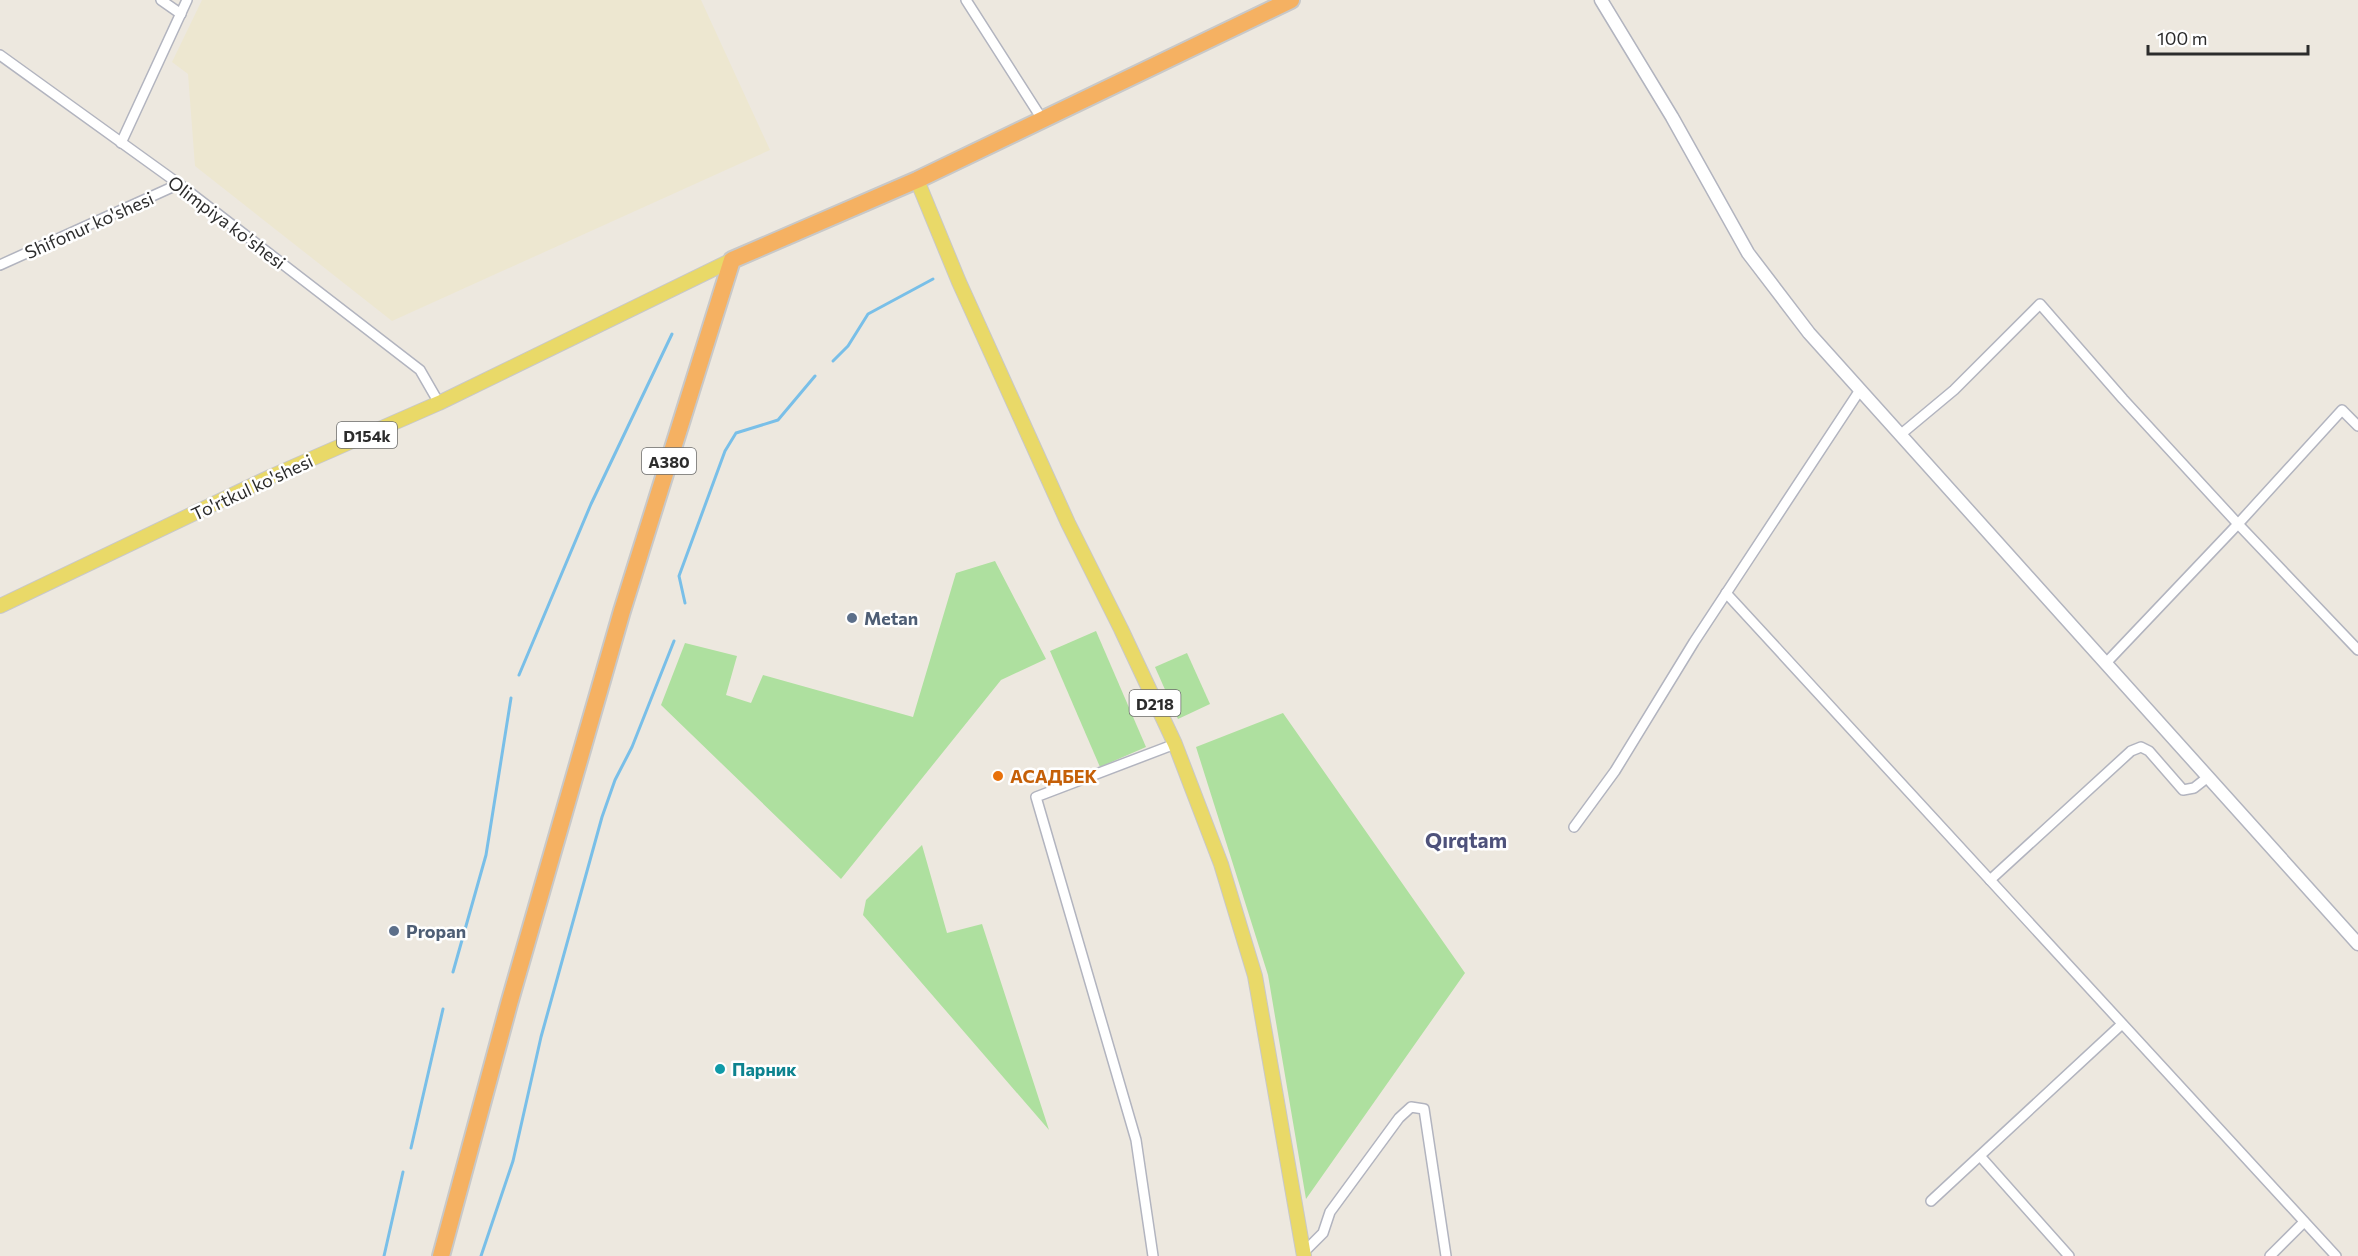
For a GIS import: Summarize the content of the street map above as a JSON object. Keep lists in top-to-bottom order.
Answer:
{
  "streets": {
    "highway": ["A380"],
    "main road": ["D154k", "To'rtkul ko'shesi", "D218"],
    "street": ["Olimpiya ko'shesi", "Shifonur ko'shesi"]
  },
  "crossings": [
    ["Olimpiya ko'shesi", "Shifonur ko'shesi"],
    ["Olimpiya ko'shesi", "To'rtkul ko'shesi"],
    ["A380", "To'rtkul ko'shesi"]
  ],
  "districts": ["Qırqtam"],
  "places": [
    "Metan",
    "АСАДБЕК",
    "Propan",
    "Парник"
  ],
  "scale_bar": "100 m"
}
